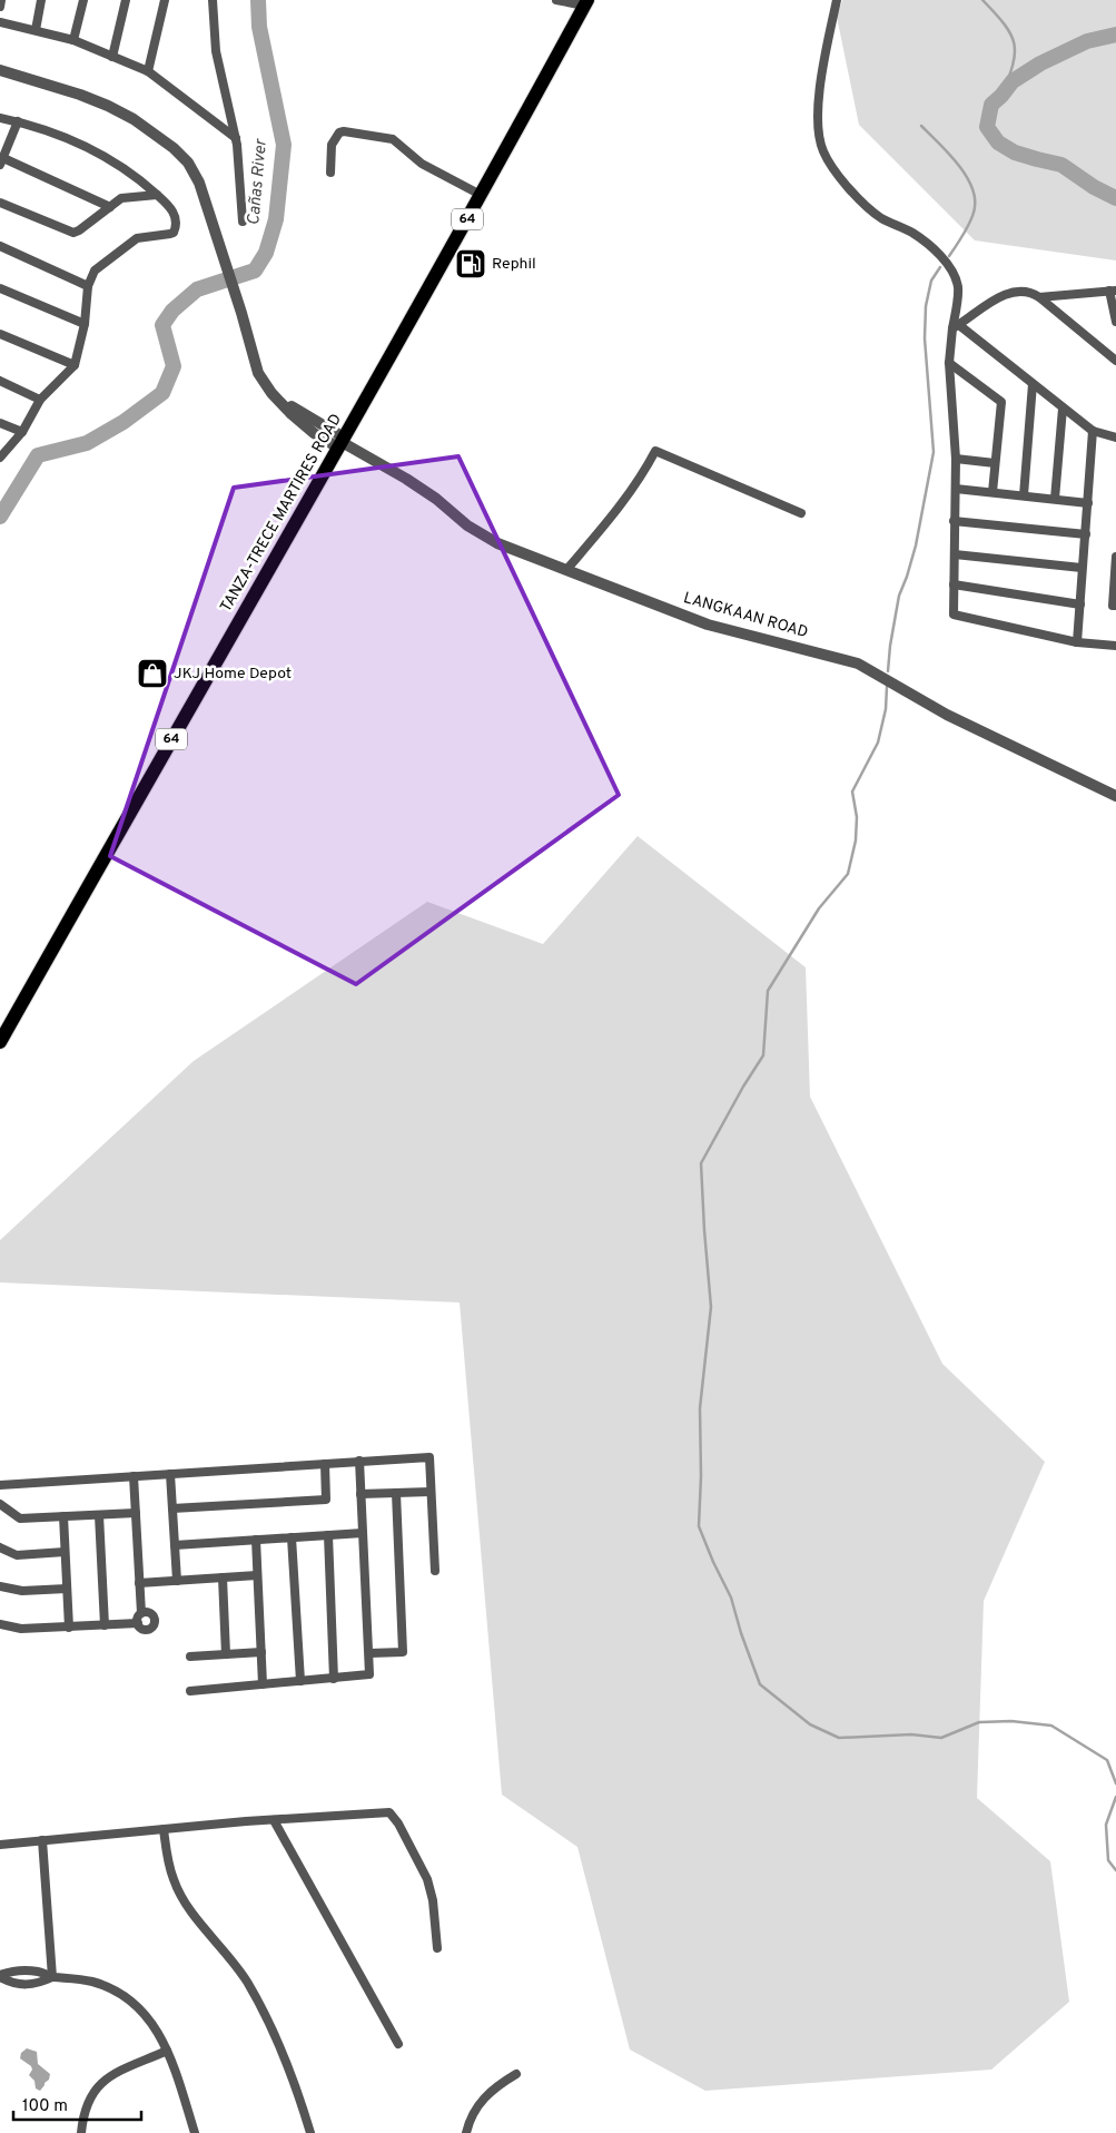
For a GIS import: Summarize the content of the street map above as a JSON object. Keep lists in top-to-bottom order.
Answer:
{
  "streets": {
    "main road": ["64", "TANZA-TRECE MARTIRES ROAD"],
    "street": ["LANGKAAN ROAD"]
  },
  "crossings": [
    ["TANZA-TRECE MARTIRES ROAD", "LANGKAAN ROAD"]
  ],
  "water": ["Cañas River"],
  "places": {
    "fuel station": ["Rephil"],
    "shop": ["JKJ Home Depot"]
  },
  "scale_bar": "100 m"
}
